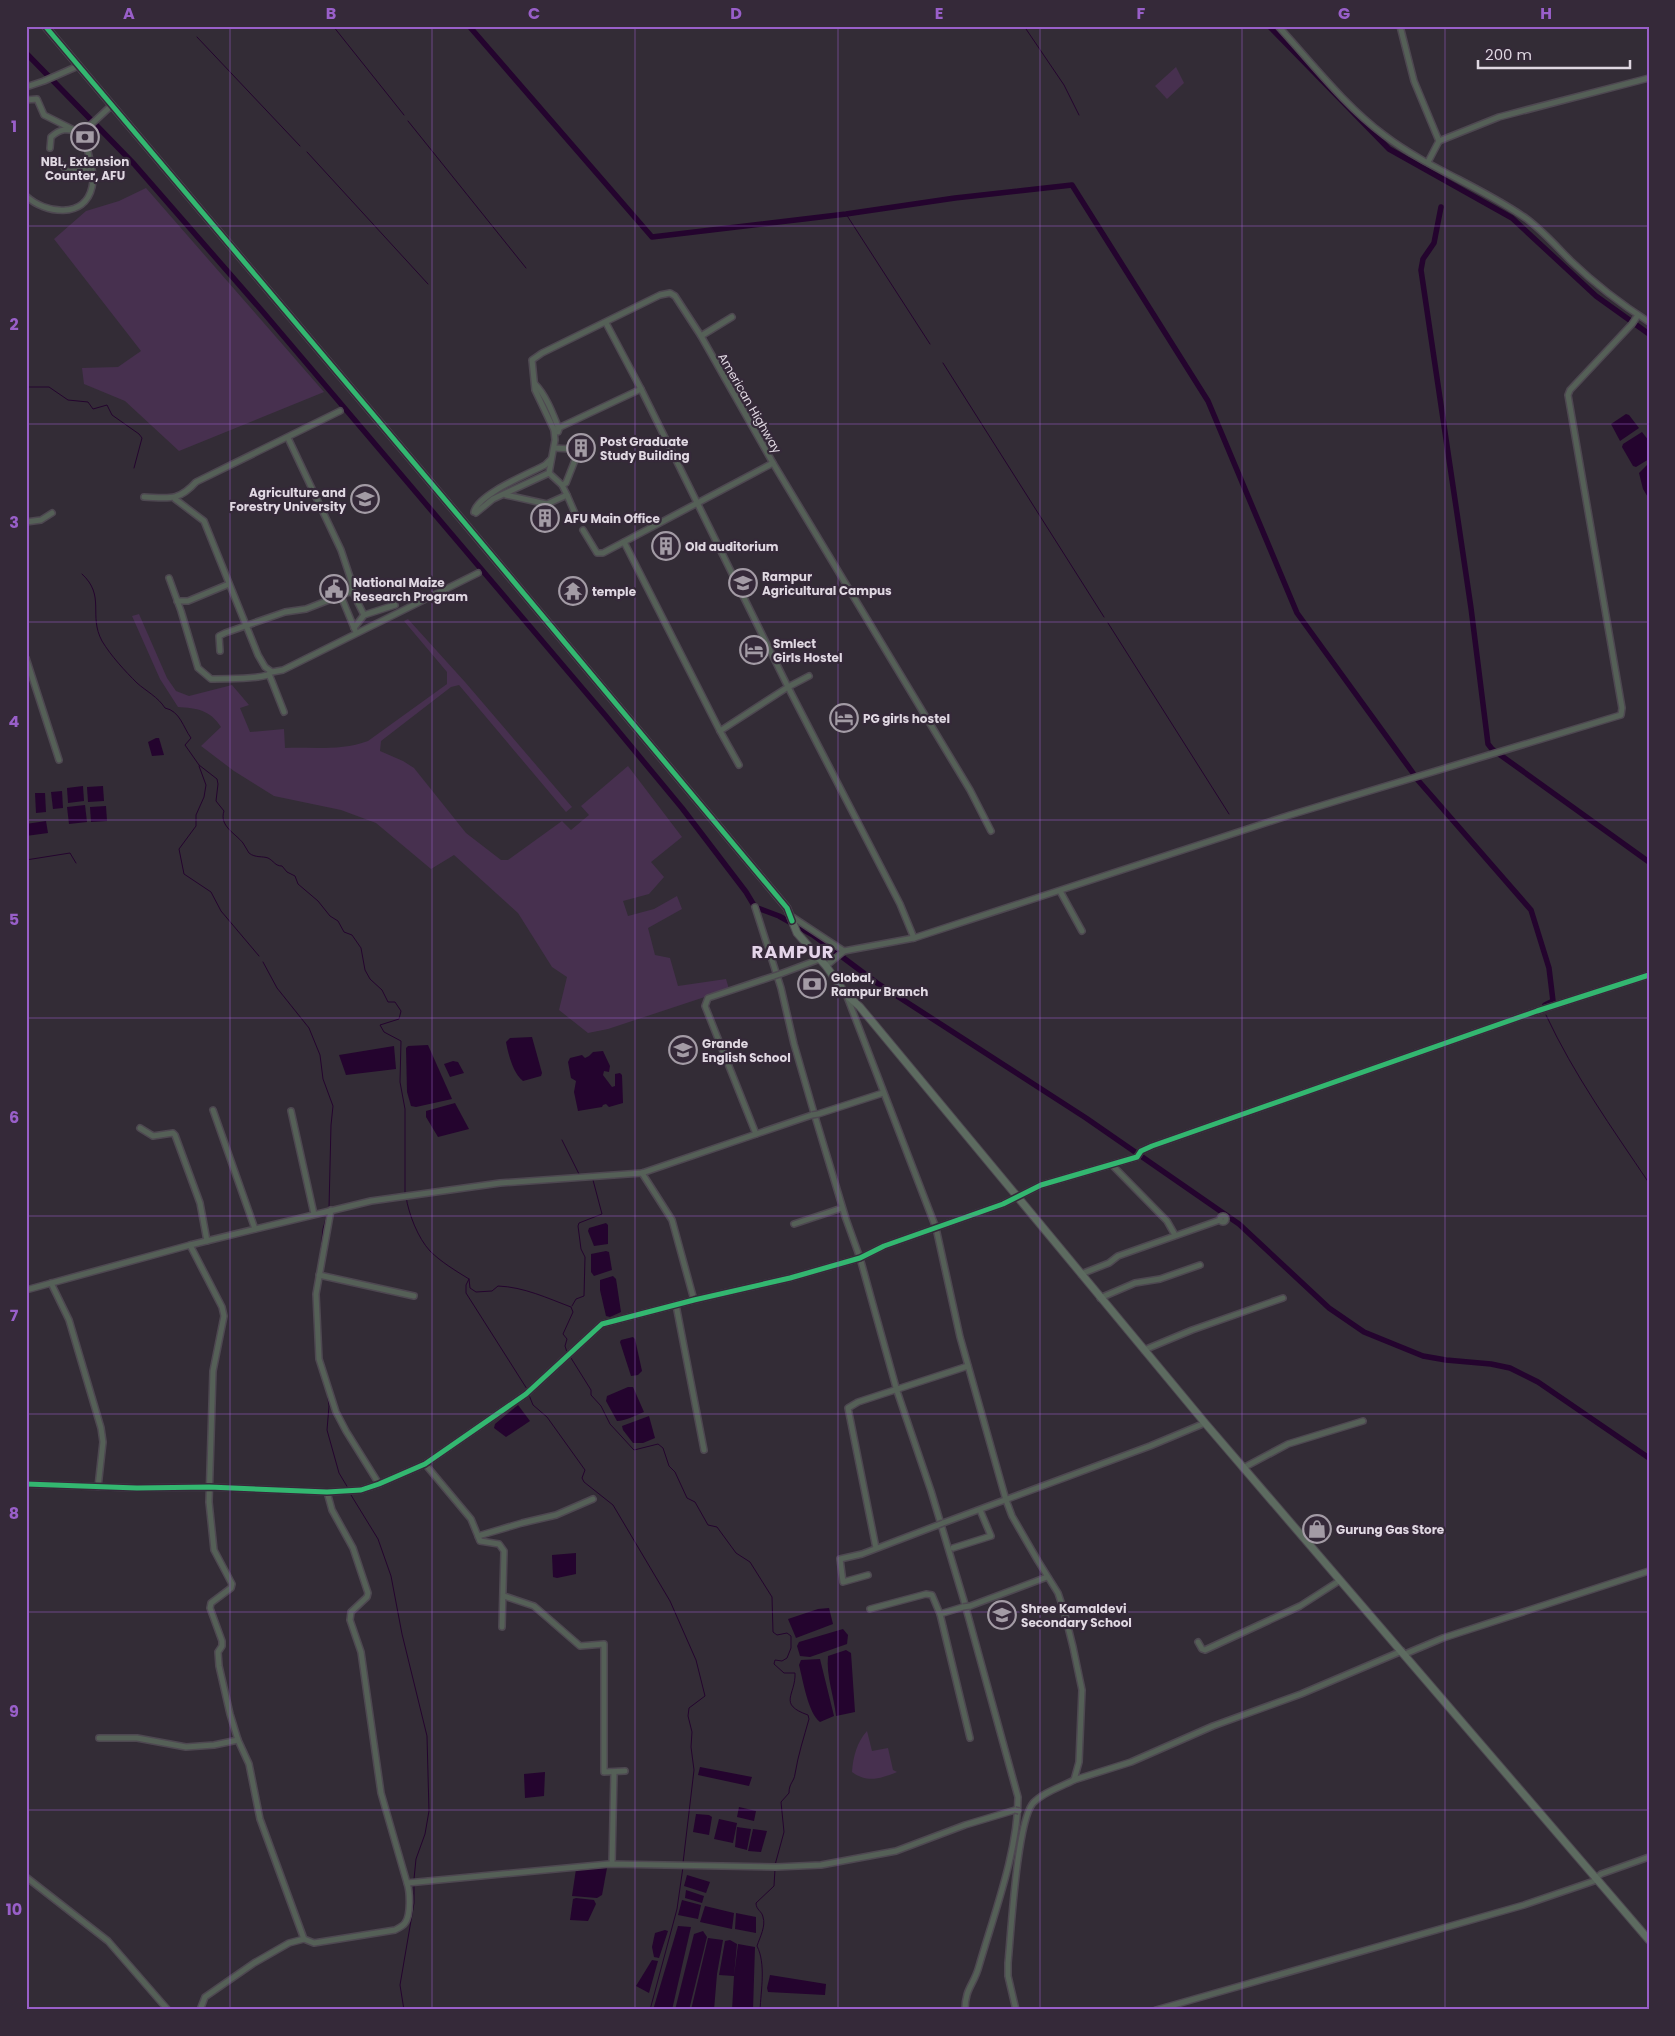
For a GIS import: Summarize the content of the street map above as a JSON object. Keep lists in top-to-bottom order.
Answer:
{
  "streets": {
    "street": ["American Highway"]
  },
  "districts": ["RAMPUR"],
  "places": {
    "bank": ["NBL, Extension Counter, AFU", "Global, Rampur Branch"],
    "building": ["Post Graduate Study Building", "AFU Main Office", "Old auditorium"],
    "school or university": [
      "Agriculture and Forestry University",
      "Rampur Agricultural Campus",
      "Grande English School",
      "Shree Kamaldevi Secondary School"
    ],
    "public building": ["National Maize Research Program"],
    "temple": ["temple"],
    "hotel": ["Smlect Girls Hostel", "PG girls hostel"],
    "shop": ["Gurung Gas Store"]
  },
  "scale_bar": "200 m",
  "grid": {
    "columns": [
      "A",
      "B",
      "C",
      "D",
      "E",
      "F",
      "G",
      "H"
    ],
    "rows": [
      "1",
      "2",
      "3",
      "4",
      "5",
      "6",
      "7",
      "8",
      "9",
      "10"
    ]
  }
}
